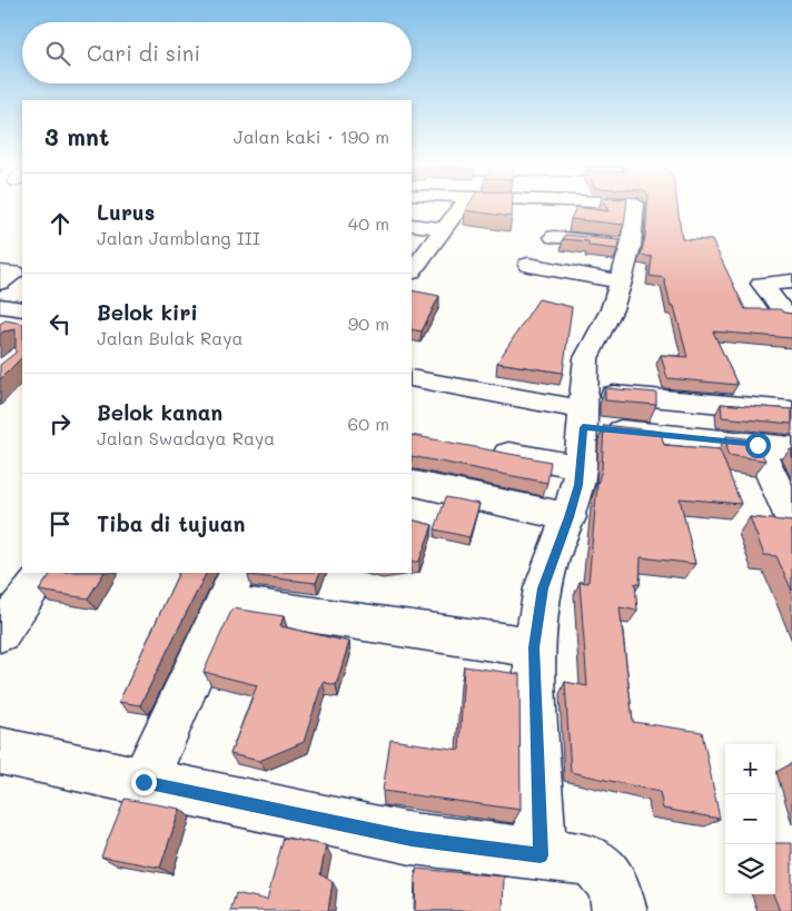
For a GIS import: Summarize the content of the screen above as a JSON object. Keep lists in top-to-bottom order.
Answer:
{
  "page": {
    "search": "Cari di sini",
    "heading": ["3 mnt", "Jalan kaki · 190 m"],
    "list": [
      ["Lurus", "Jalan Jamblang III", "40 m"],
      ["Belok kiri", "Jalan Bulak Raya", "90 m"],
      ["Belok kanan", "Jalan Swadaya Raya", "60 m"],
      "Tiba di tujuan"
    ],
    "map_buttons": ["+", "−"]
  }
}
